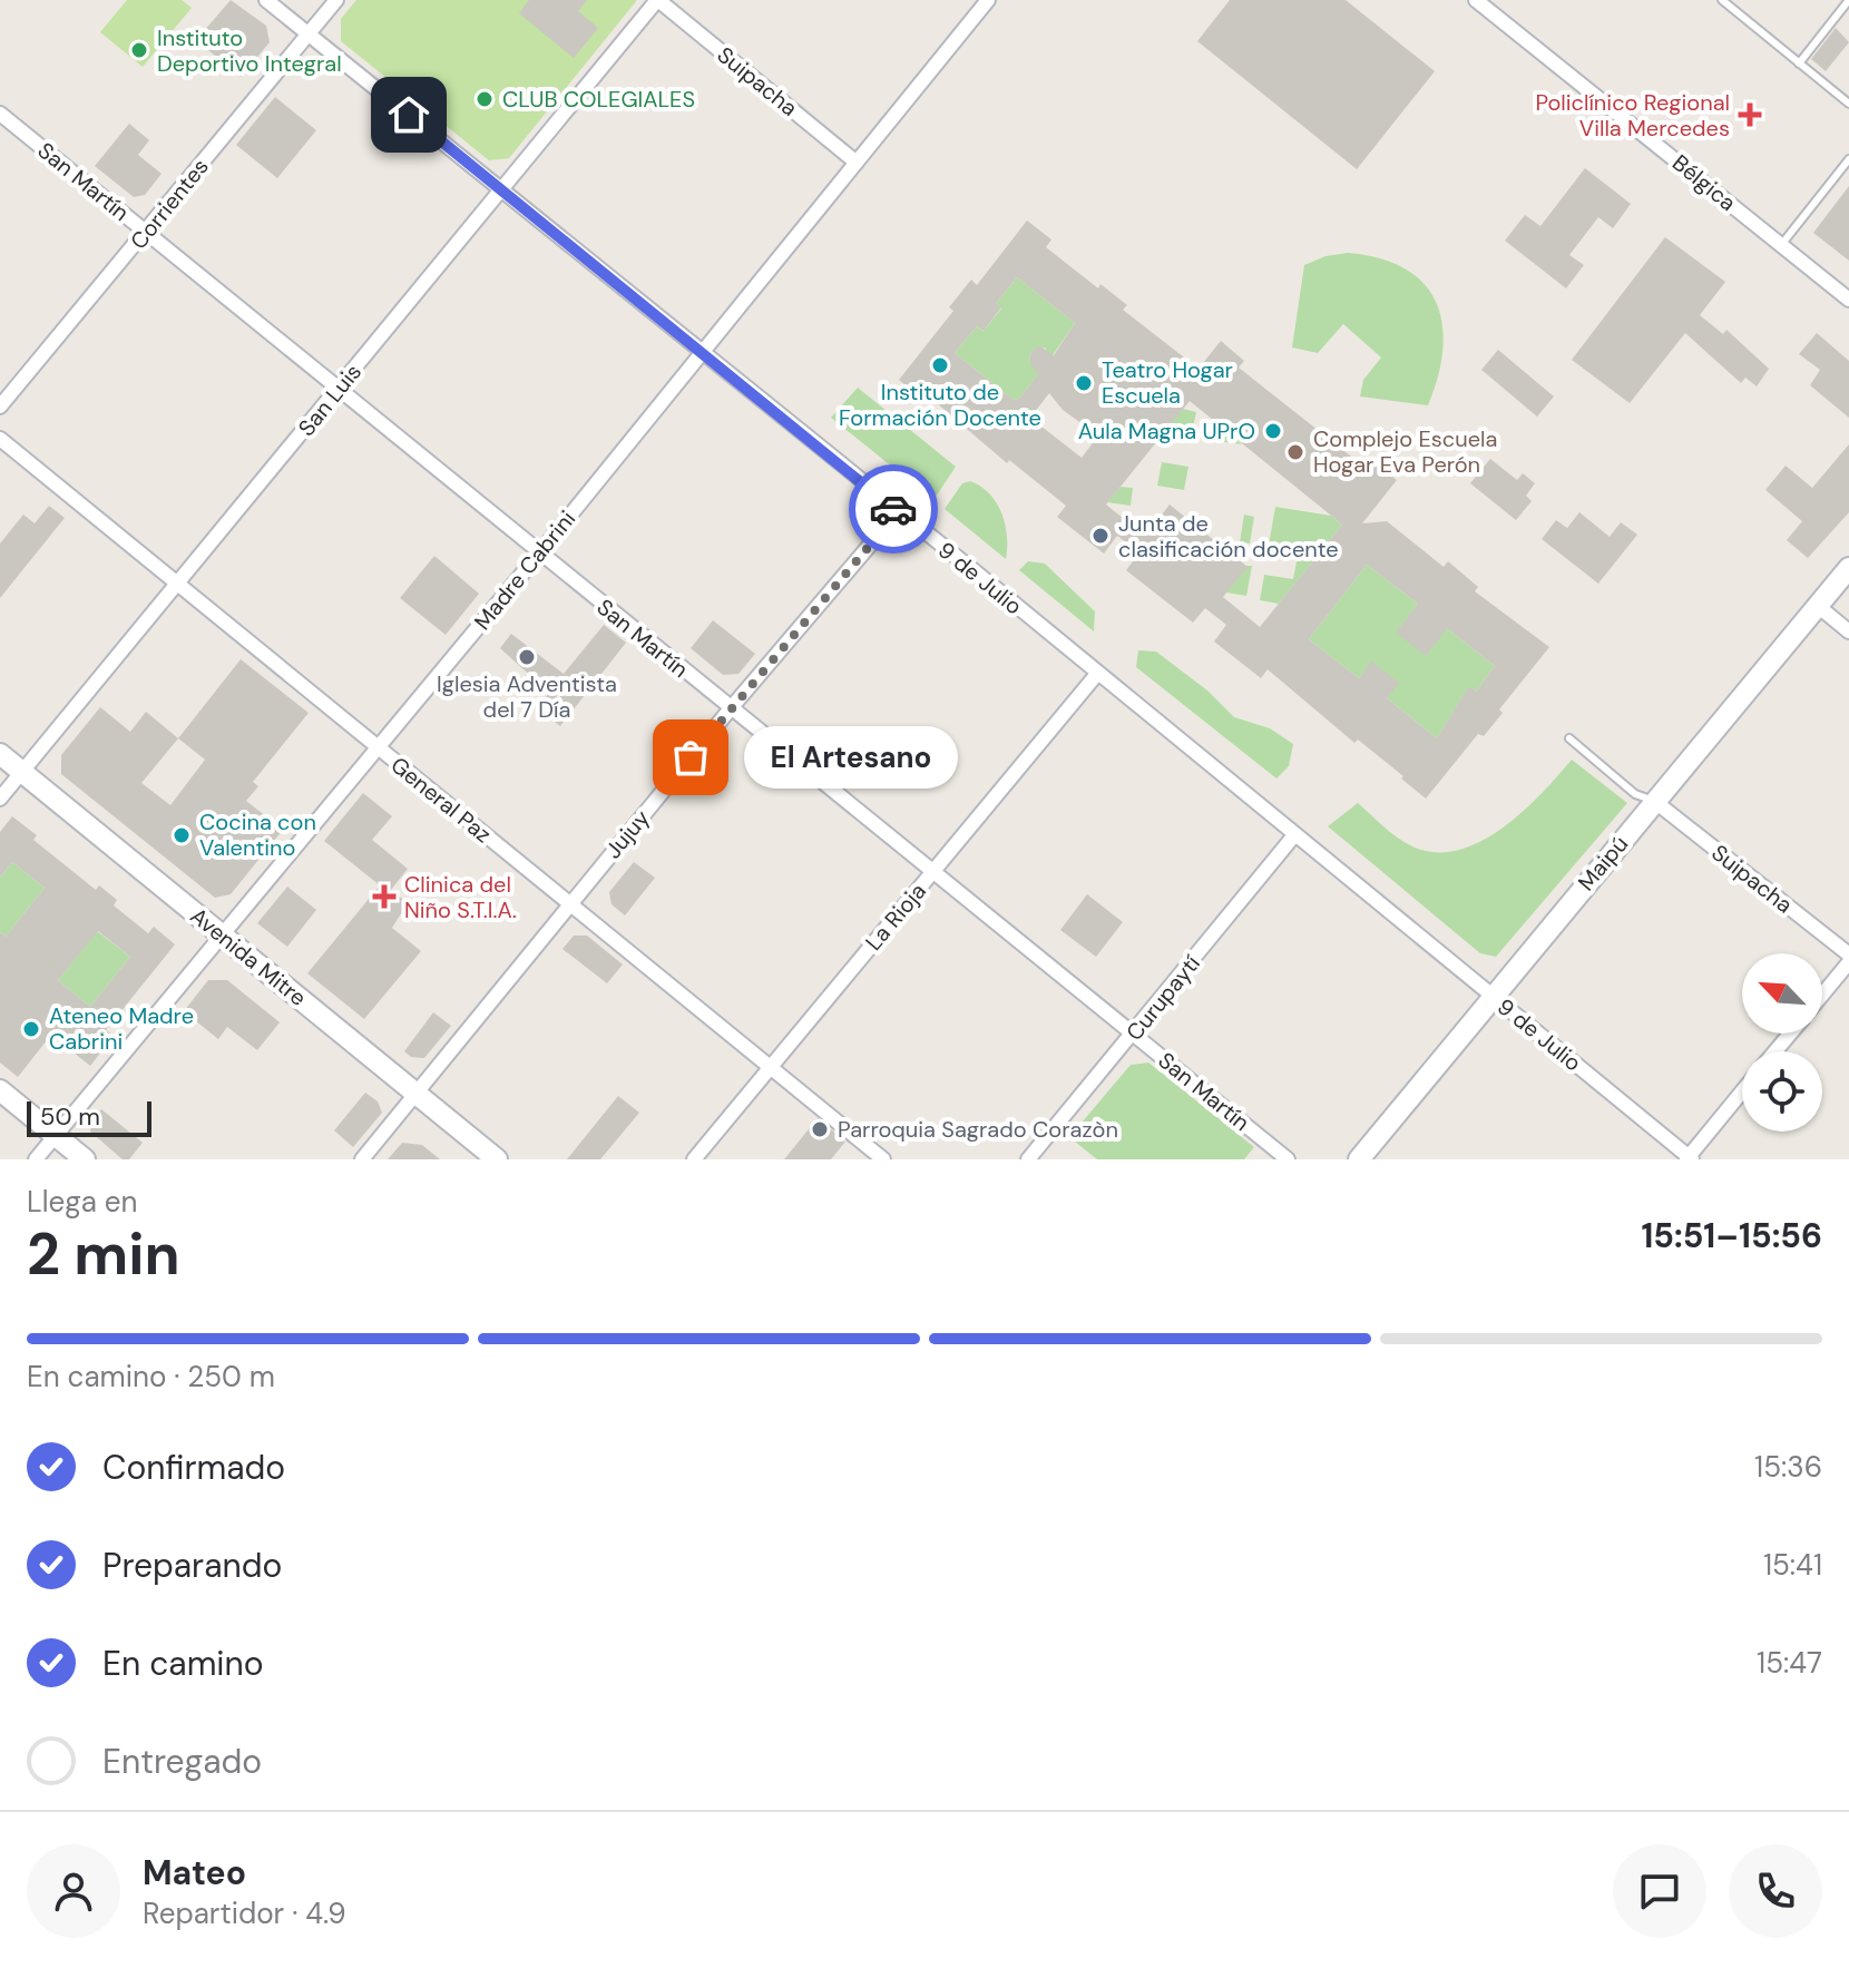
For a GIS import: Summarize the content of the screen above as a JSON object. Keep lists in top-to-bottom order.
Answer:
{
  "streets": {
    "street": [
      "Suipacha",
      "San Martín",
      "Bélgica",
      "Corrientes",
      "San Luis",
      "Madre Cabrini",
      "9 de Julio",
      "General Paz",
      "Jujuy",
      "Maipú",
      "La Rioja",
      "Avenida Mitre",
      "Curupaytí"
    ]
  },
  "crossings": [
    ["Suipacha", "San Luis"],
    ["Suipacha", "Madre Cabrini"],
    ["Suipacha", "Maipú"],
    ["San Martín", "Corrientes"],
    ["San Martín", "San Luis"],
    ["San Martín", "Madre Cabrini"],
    ["San Martín", "Jujuy"],
    ["San Martín", "La Rioja"],
    ["San Martín", "Curupaytí"],
    ["Corrientes", "9 de Julio"],
    ["San Luis", "9 de Julio"],
    ["San Luis", "General Paz"],
    ["San Luis", "Avenida Mitre"],
    ["Madre Cabrini", "9 de Julio"],
    ["Madre Cabrini", "General Paz"],
    ["Madre Cabrini", "Avenida Mitre"],
    ["9 de Julio", "Jujuy"],
    ["9 de Julio", "Maipú"],
    ["9 de Julio", "La Rioja"],
    ["9 de Julio", "Curupaytí"],
    ["General Paz", "Jujuy"],
    ["General Paz", "La Rioja"],
    ["Jujuy", "Avenida Mitre"]
  ],
  "places": {
    "other": [
      "Instituto Deportivo Integral",
      "CLUB COLEGIALES",
      "Instituto de Formación Docente",
      "Teatro Hogar Escuela",
      "Aula Magna UPrO",
      "Complejo Escuela Hogar Eva Perón",
      "Junta de clasificación docente",
      "Iglesia Adventista del 7 Día",
      "El Artesano",
      "Cocina con Valentino",
      "Ateneo Madre Cabrini",
      "Parroquia Sagrado Corazòn"
    ],
    "health": ["Policlínico Regional Villa Mercedes", "Clinica del Niño S.T.I.A."]
  },
  "scale_bar": "50 m",
  "north": "top left",
  "page": {
    "bubble": "El Artesano",
    "scale": "50 m",
    "heading": ["2 min", "Llega en", "15:51–15:56"],
    "panel": ["Mateo", "Repartidor · 4.9"],
    "bar": "En camino · 250 m",
    "list": [
      ["Confirmado", "15:36"],
      ["Preparando", "15:41"],
      ["En camino", "15:47"],
      "Entregado"
    ]
  }
}
